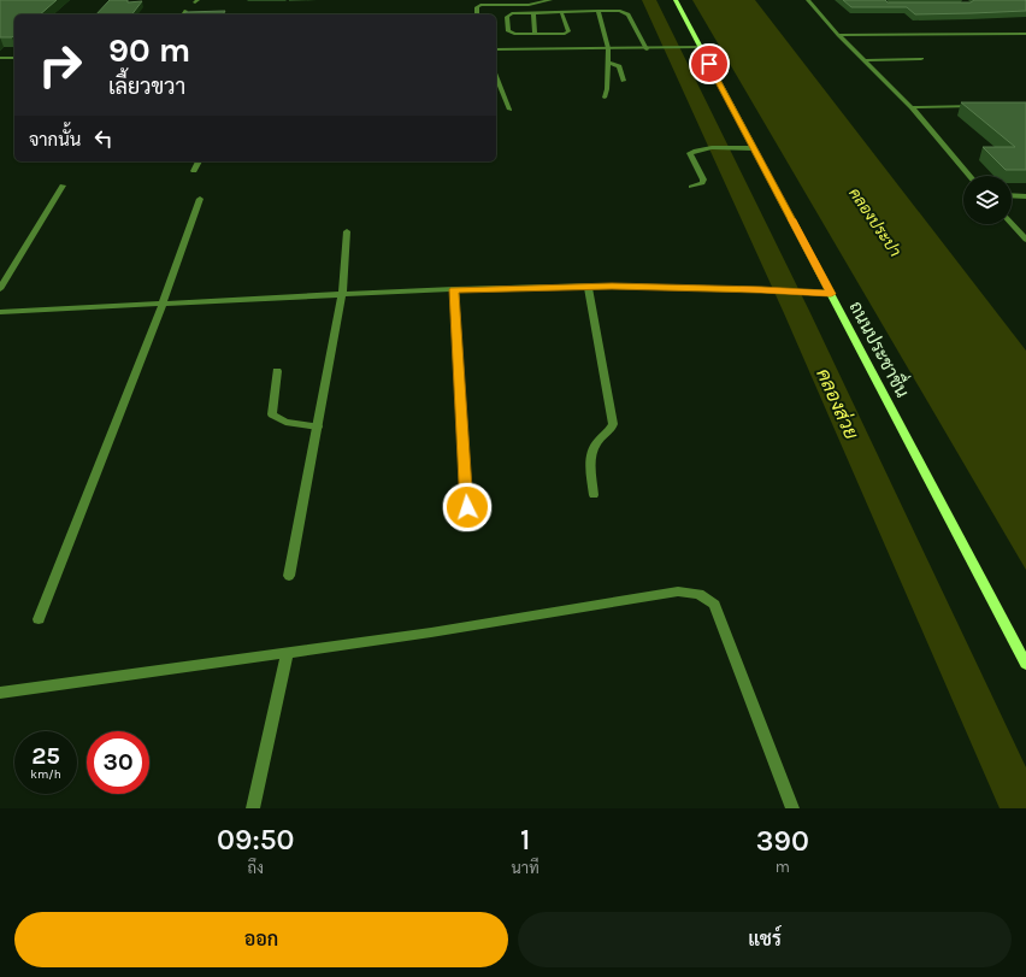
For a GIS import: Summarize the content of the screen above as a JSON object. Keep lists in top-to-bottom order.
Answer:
{
  "streets": {
    "main road": ["ถนนประชาชื่น"]
  },
  "water": ["คลองประปา", "คลองส่วย"],
  "page": {
    "turn": ["90 m", "เลี้ยวขวา"],
    "then": "จากนั้น",
    "speed": "25 km/h",
    "limit": "30",
    "eta": [
      "09:50",
      "ถึง",
      "1",
      "นาที",
      "390",
      "m"
    ],
    "buttons": ["ออก", "แชร์"]
  }
}
